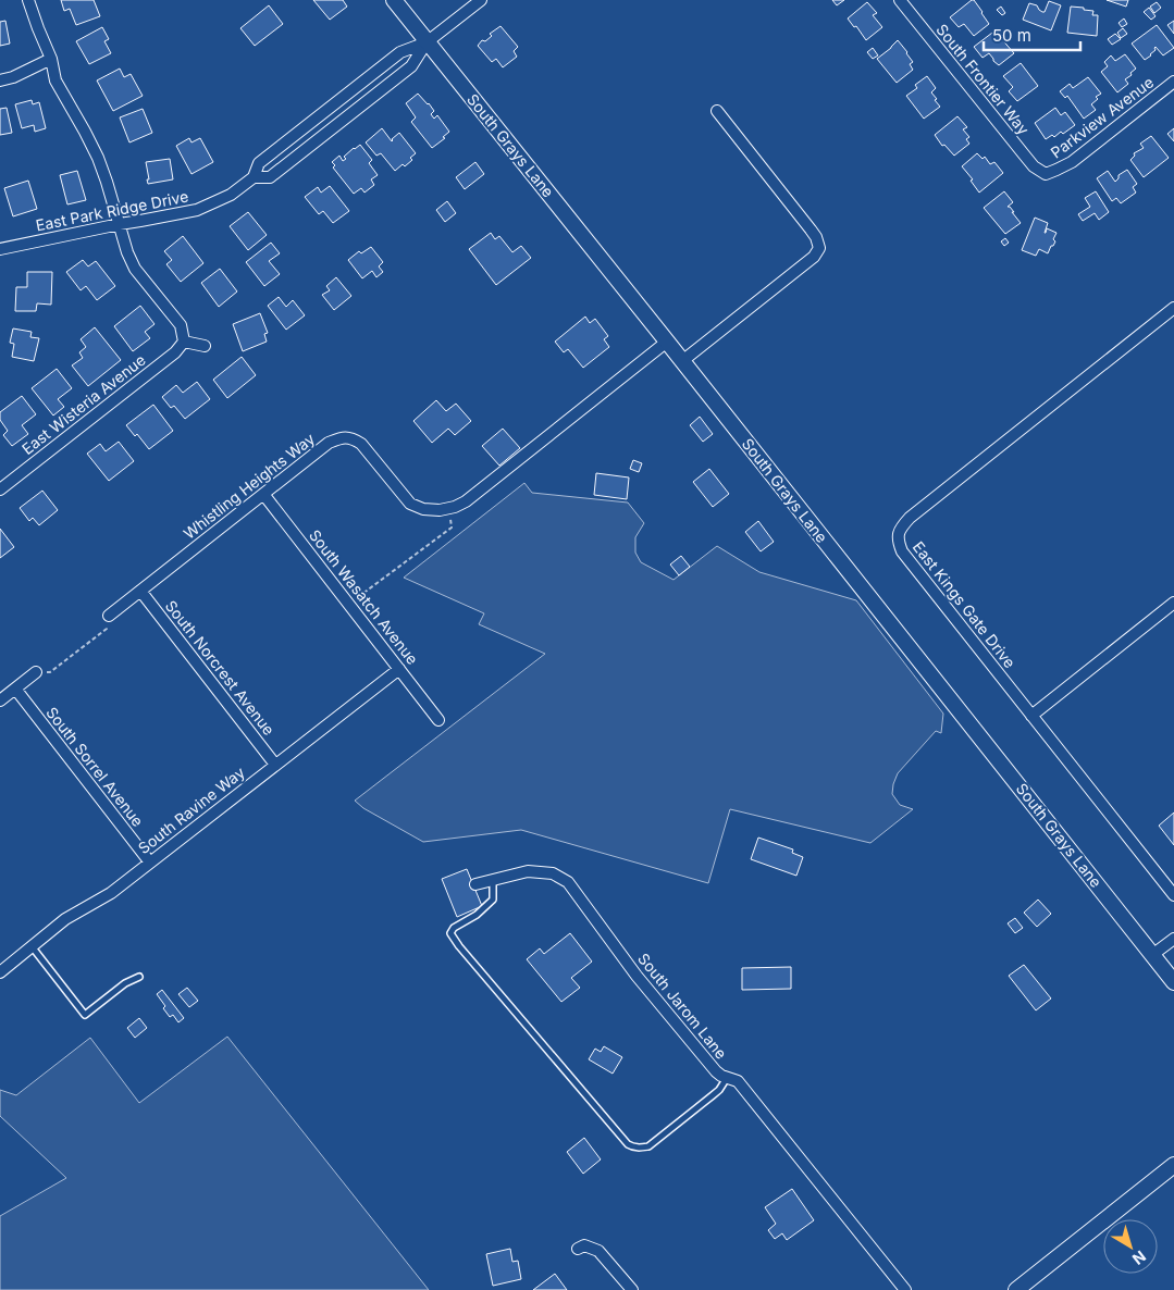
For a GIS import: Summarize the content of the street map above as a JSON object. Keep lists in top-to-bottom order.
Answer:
{
  "streets": {
    "street": [
      "South Frontier Way",
      "Parkview Avenue",
      "South Grays Lane",
      "East Park Ridge Drive",
      "East Wisteria Avenue",
      "Whistling Heights Way",
      "South Wasatch Avenue",
      "East Kings Gate Drive",
      "South Norcrest Avenue",
      "South Sorrel Avenue",
      "South Ravine Way",
      "South Jarom Lane"
    ]
  },
  "crossings": [
    ["South Frontier Way", "Parkview Avenue"],
    ["South Grays Lane", "East Park Ridge Drive"],
    ["South Grays Lane", "Whistling Heights Way"],
    ["Whistling Heights Way", "South Wasatch Avenue"],
    ["Whistling Heights Way", "South Norcrest Avenue"],
    ["South Wasatch Avenue", "South Ravine Way"],
    ["South Norcrest Avenue", "South Ravine Way"],
    ["South Sorrel Avenue", "South Ravine Way"]
  ],
  "scale_bar": "50 m",
  "north": "bottom right"
}
